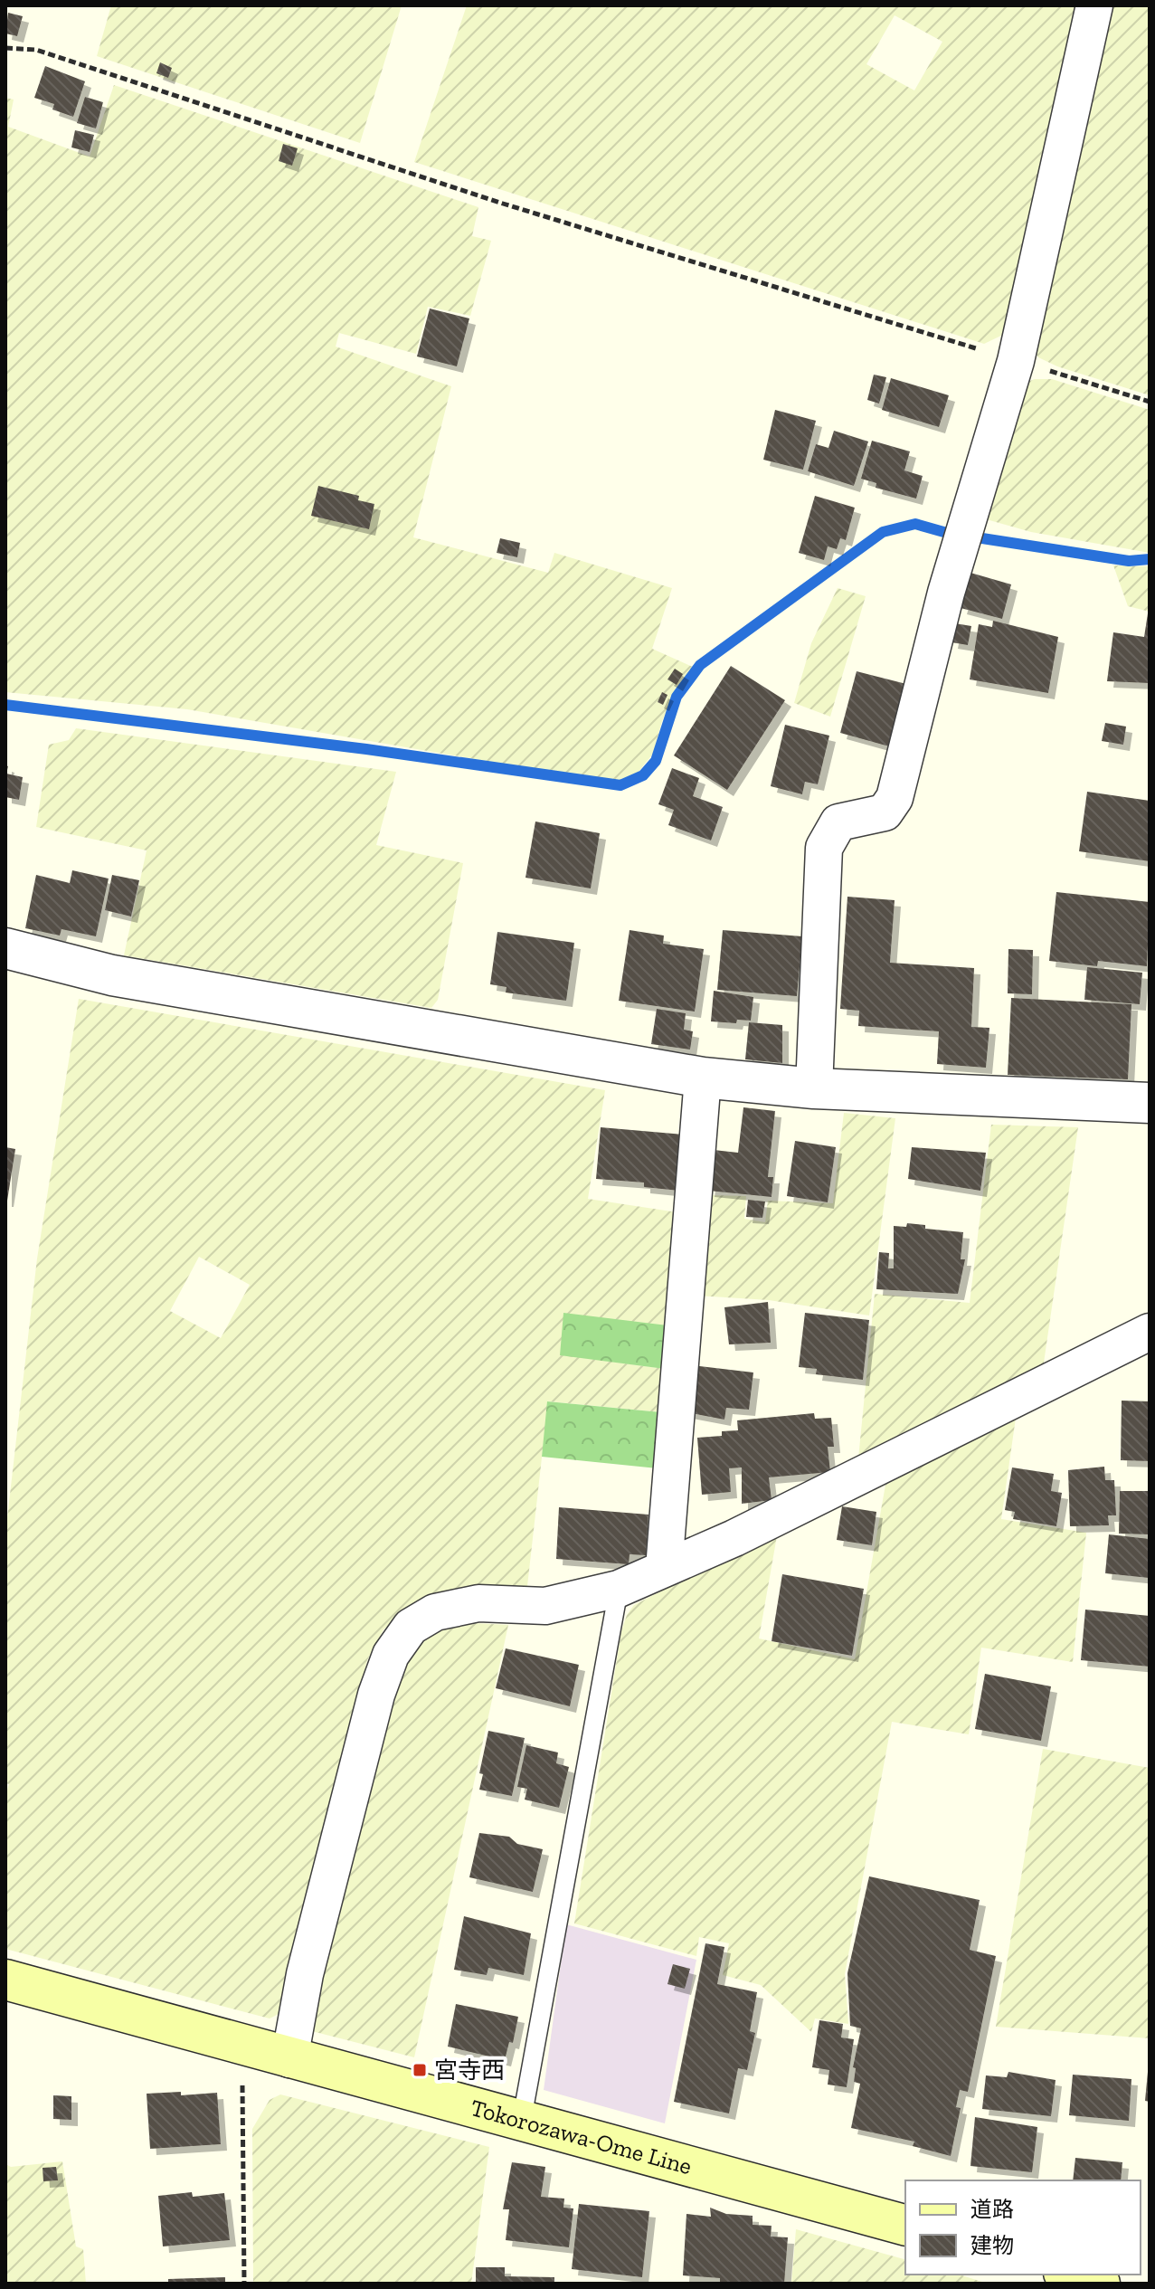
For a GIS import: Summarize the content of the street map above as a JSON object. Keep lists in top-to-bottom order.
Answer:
{
  "streets": {
    "main road": ["Tokorozawa-Ome Line"]
  },
  "places": {
    "transit": ["宮寺西"]
  },
  "legend": ["道路", "建物"]
}
